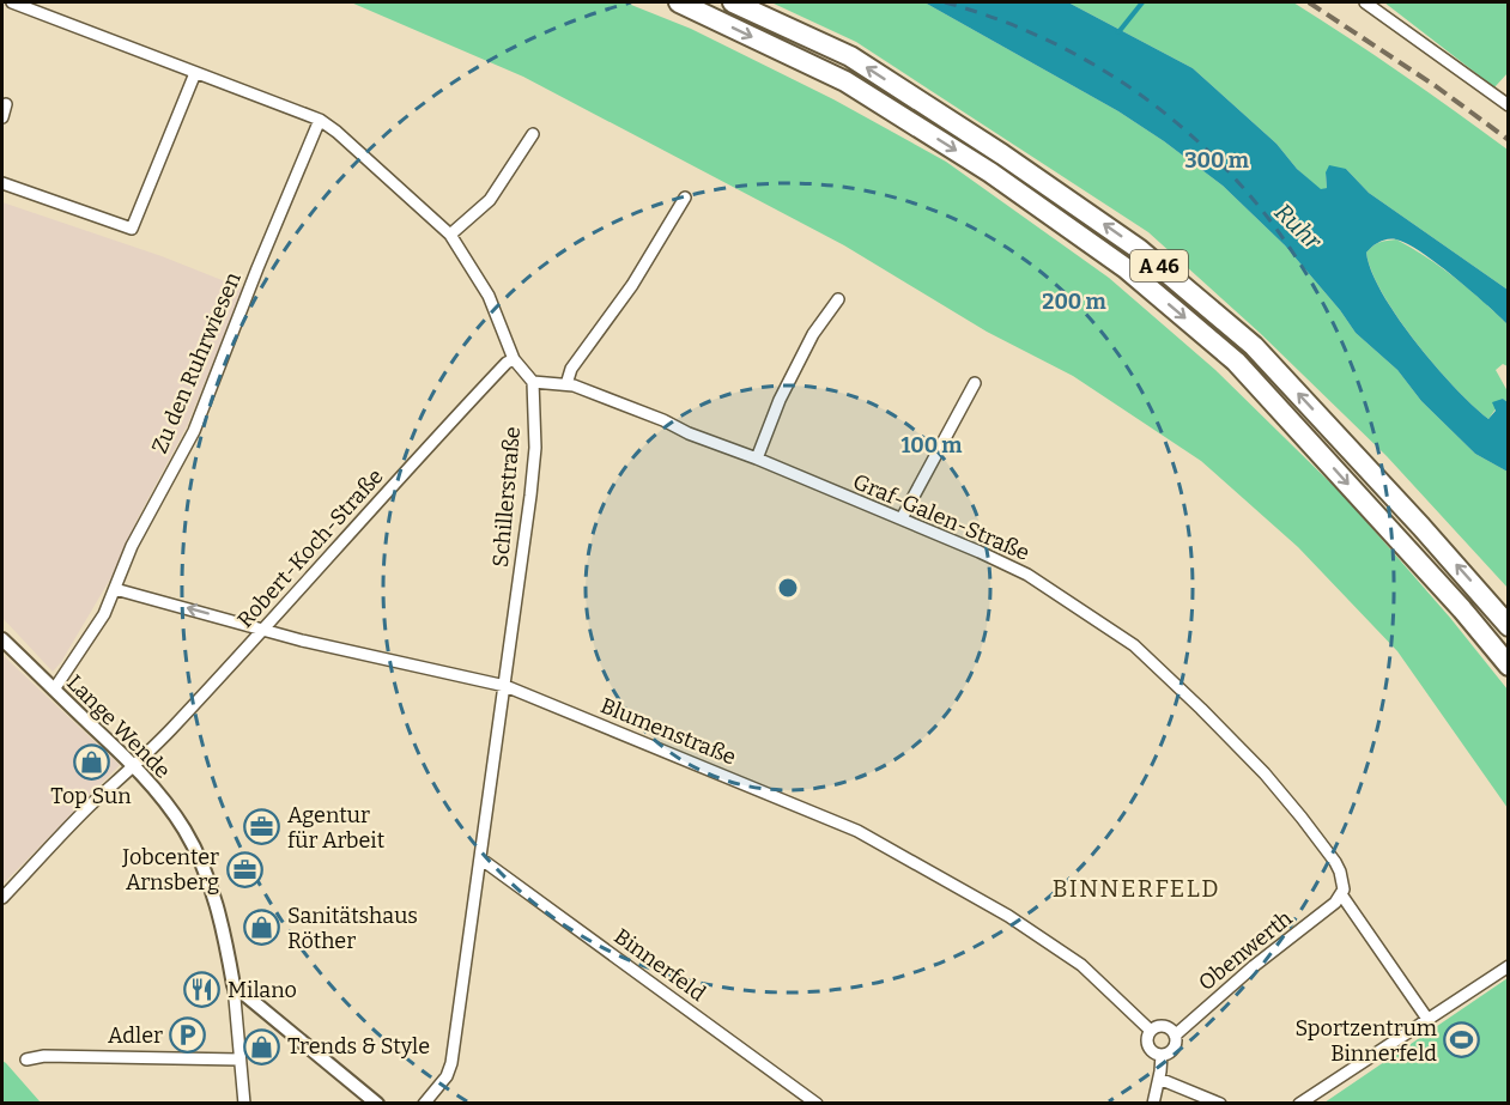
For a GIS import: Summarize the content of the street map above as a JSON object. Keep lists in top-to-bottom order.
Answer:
{
  "streets": {
    "highway": ["A 46"],
    "street": [
      "Zu den Ruhrwiesen",
      "Schillerstraße",
      "Graf-Galen-Straße",
      "Robert-Koch-Straße",
      "Lange Wende",
      "Blumenstraße",
      "Obenwerth",
      "Binnerfeld"
    ]
  },
  "crossings": [
    ["Zu den Ruhrwiesen", "Lange Wende"],
    ["Zu den Ruhrwiesen", "Blumenstraße"],
    ["Schillerstraße", "Graf-Galen-Straße"],
    ["Schillerstraße", "Blumenstraße"],
    ["Schillerstraße", "Binnerfeld"],
    ["Graf-Galen-Straße", "Obenwerth"],
    ["Robert-Koch-Straße", "Lange Wende"],
    ["Robert-Koch-Straße", "Blumenstraße"],
    ["Blumenstraße", "Obenwerth"]
  ],
  "districts": ["BINNERFELD"],
  "water": ["Ruhr"],
  "places": {
    "shop": ["Top Sun", "Sanitätshaus Röther", "Trends & Style"],
    "office": ["Agentur für Arbeit", "Jobcenter Arnsberg"],
    "restaurant": ["Milano"],
    "parking": ["Adler"],
    "sports": ["Sportzentrum Binnerfeld"]
  },
  "rings": ["300 m", "200 m", "100 m"]
}
